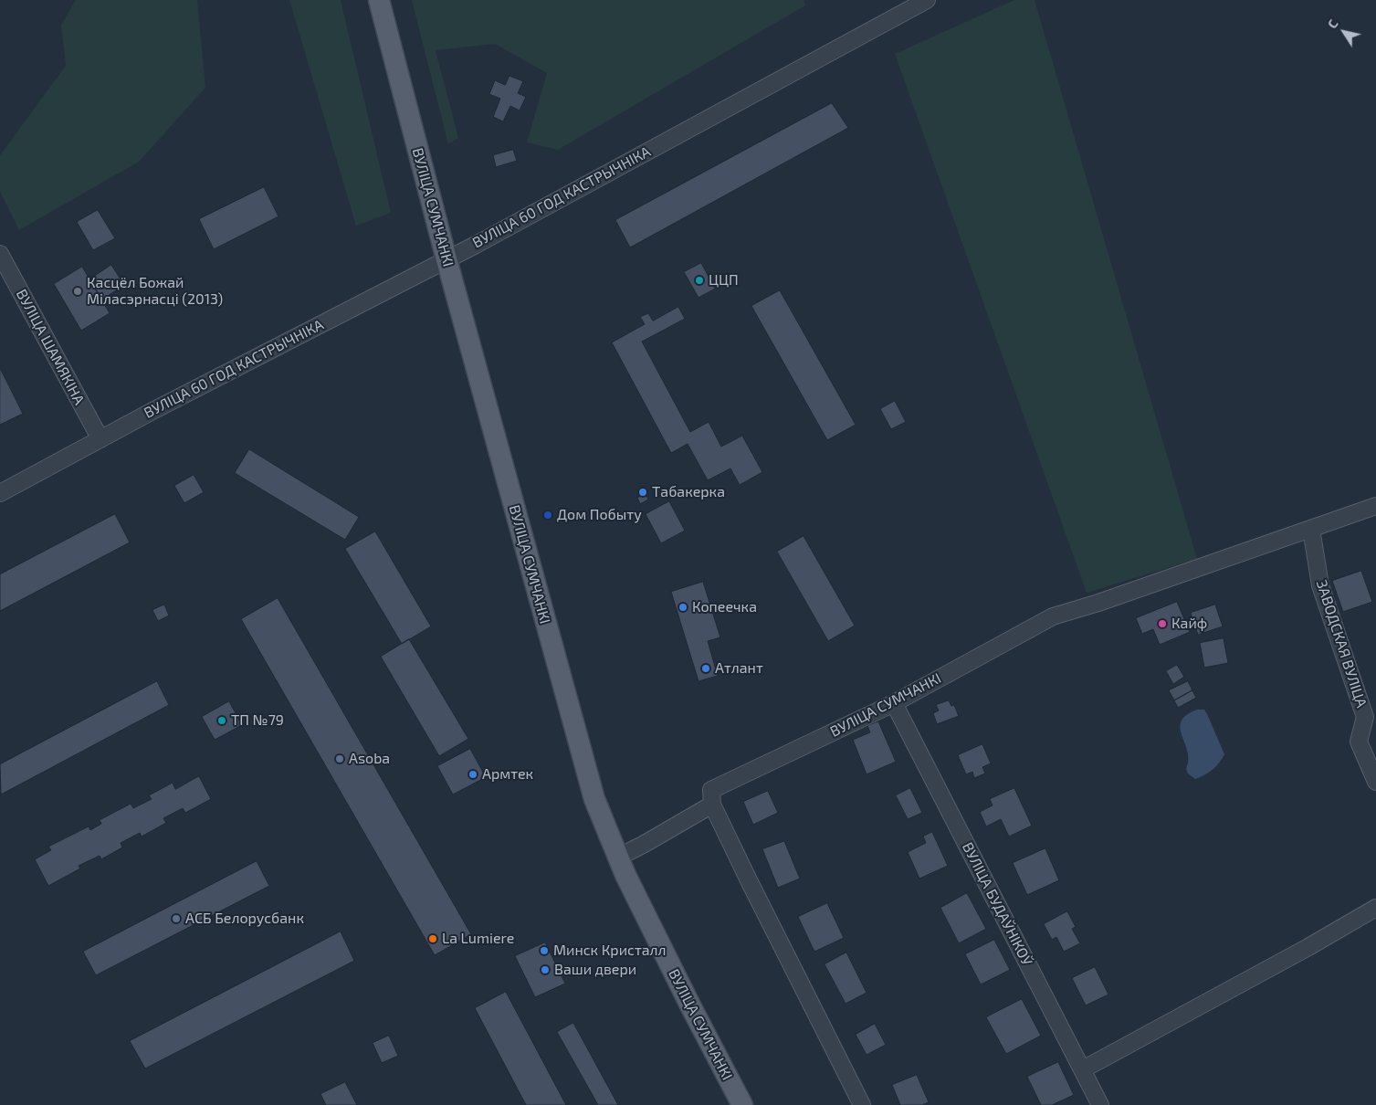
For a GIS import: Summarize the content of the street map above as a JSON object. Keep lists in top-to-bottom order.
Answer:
{
  "streets": {
    "main road": ["ВУЛІЦА СУМЧАНКІ"],
    "street": [
      "ВУЛІЦА 60 ГОД КАСТРЫЧНІКА",
      "ВУЛІЦА ШАМЯКІНА",
      "ЗАВОДСКАЯ ВУЛІЦА",
      "ВУЛІЦА БУДАЎНІКОЎ"
    ]
  },
  "crossings": [
    ["ВУЛІЦА 60 ГОД КАСТРЫЧНІКА", "ВУЛІЦА СУМЧАНКІ"],
    ["ВУЛІЦА 60 ГОД КАСТРЫЧНІКА", "ВУЛІЦА ШАМЯКІНА"],
    ["ВУЛІЦА СУМЧАНКІ", "ЗАВОДСКАЯ ВУЛІЦА"],
    ["ВУЛІЦА СУМЧАНКІ", "ВУЛІЦА БУДАЎНІКОЎ"]
  ],
  "places": [
    "ЦЦП",
    "Касцёл Божай Міласэрнасці (2013)",
    "Табакерка",
    "Дом Побыту",
    "Копеечка",
    "Кайф",
    "Атлант",
    "ТП №79",
    "Asoba",
    "Армтек",
    "АСБ Белорусбанк",
    "La Lumiere",
    "Минск Кристалл",
    "Ваши двери"
  ],
  "north": "top left"
}
